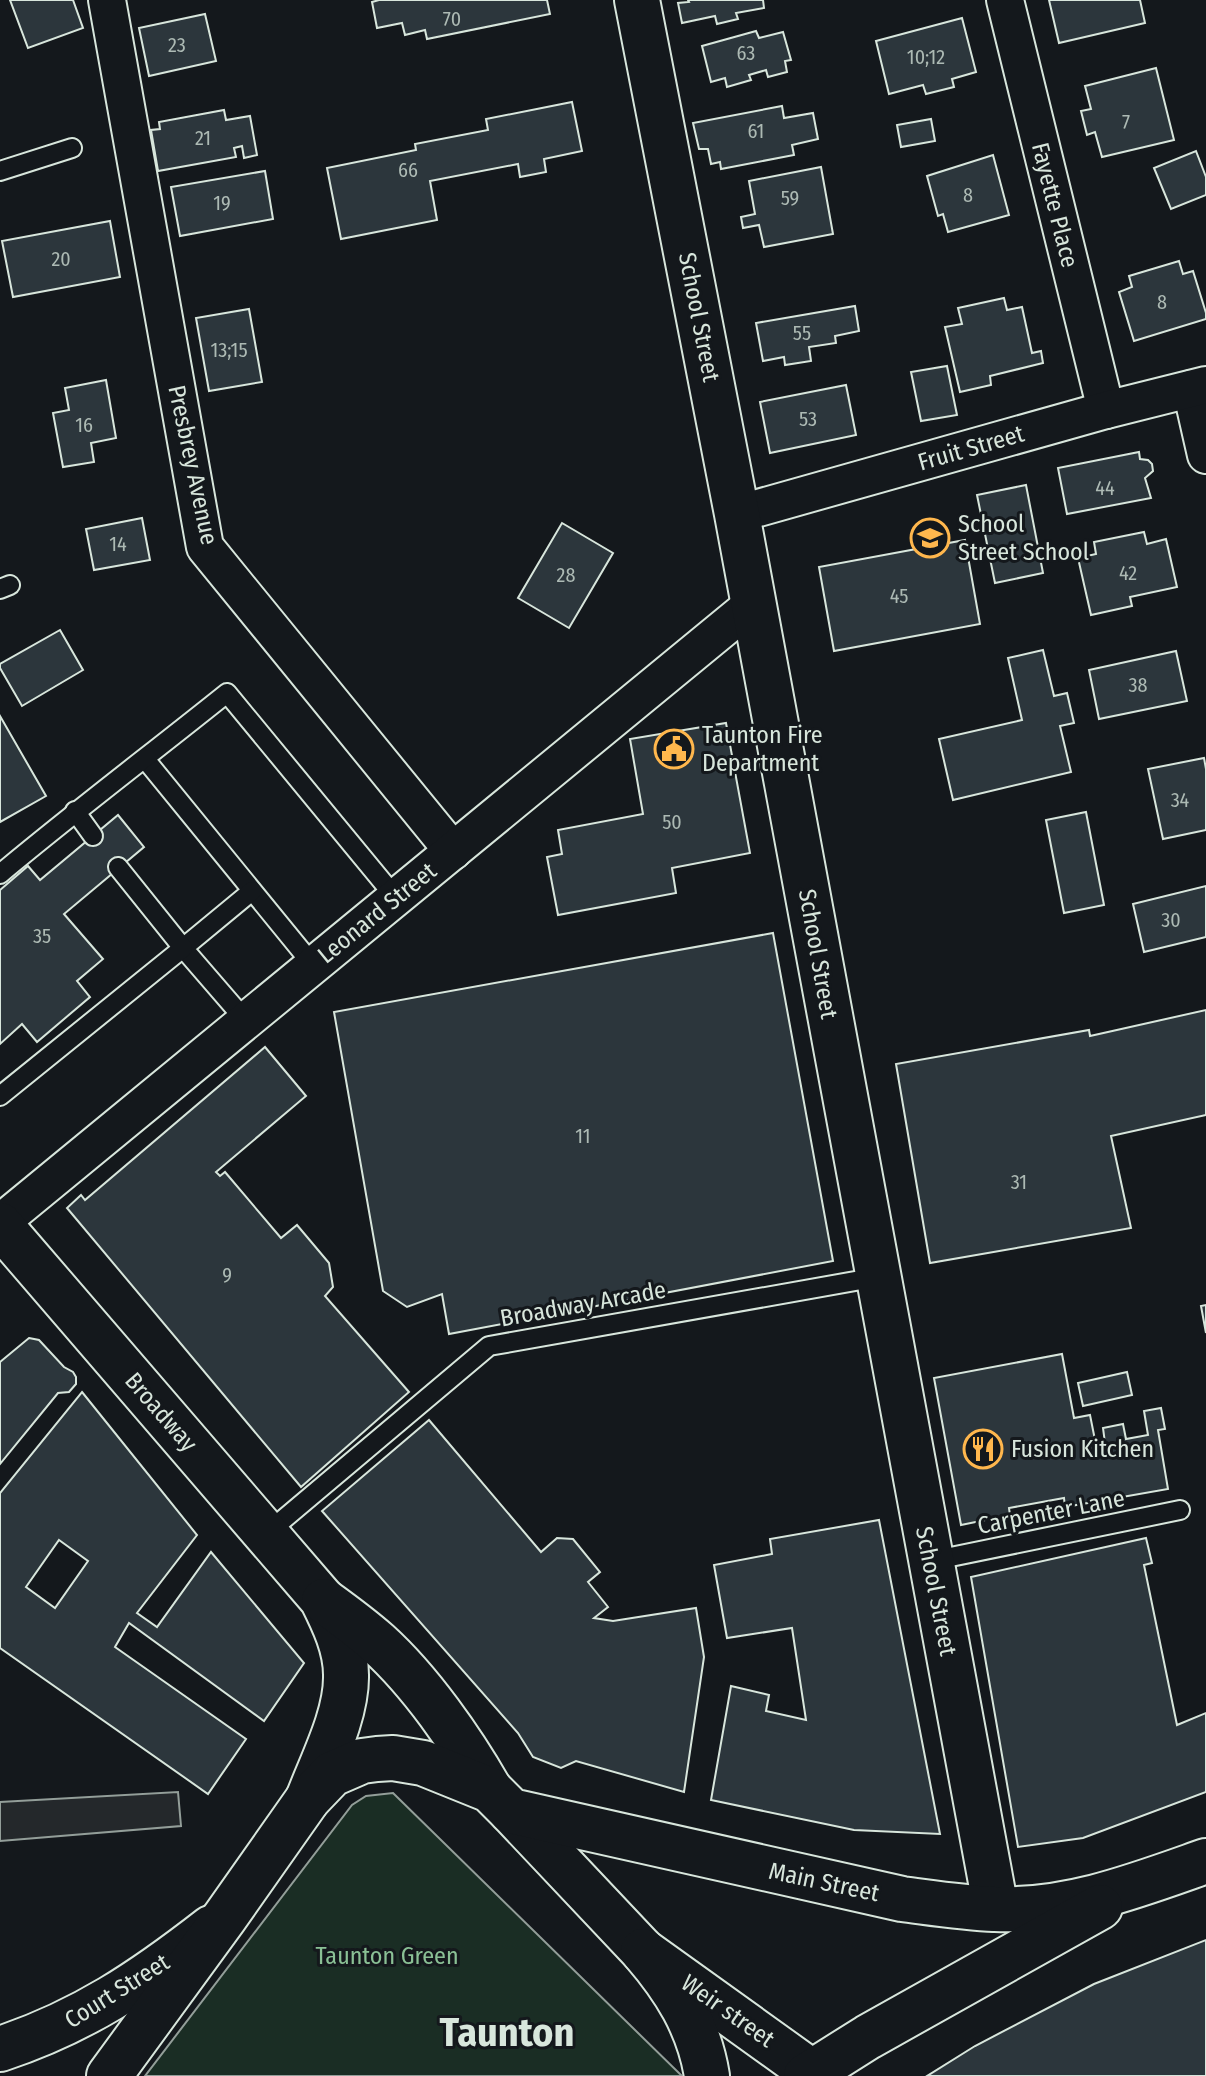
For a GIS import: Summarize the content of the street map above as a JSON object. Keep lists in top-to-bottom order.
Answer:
{
  "streets": {
    "main road": [
      "School Street",
      "Broadway",
      "Main Street",
      "Court Street",
      "Weir street"
    ],
    "street": [
      "Fayette Place",
      "Fruit Street",
      "Presbrey Avenue",
      "Leonard Street"
    ],
    "lane": ["Broadway Arcade", "Carpenter Lane"]
  },
  "crossings": [
    ["Fayette Place", "Fruit Street"],
    ["School Street", "Fruit Street"],
    ["School Street", "Leonard Street"],
    ["School Street", "Broadway Arcade"],
    ["School Street", "Carpenter Lane"],
    ["School Street", "Main Street"],
    ["Presbrey Avenue", "Leonard Street"],
    ["Leonard Street", "Broadway"],
    ["Broadway Arcade", "Broadway"],
    ["Broadway", "Main Street"],
    ["Main Street", "Weir street"]
  ],
  "districts": ["Taunton"],
  "parks": ["Taunton Green"],
  "places": {
    "school or university": ["School Street School"],
    "public building": ["Taunton Fire Department"],
    "restaurant": ["Fusion Kitchen"]
  },
  "house_numbers": [
    "70",
    "23",
    "63",
    "10;12",
    "7",
    "61",
    "21",
    "66",
    "8",
    "59",
    "19",
    "20",
    "8",
    "55",
    "13;15",
    "53",
    "16",
    "44",
    "14",
    "42",
    "28",
    "45",
    "38",
    "34",
    "50",
    "30",
    "35",
    "11",
    "31",
    "9"
  ]
}
